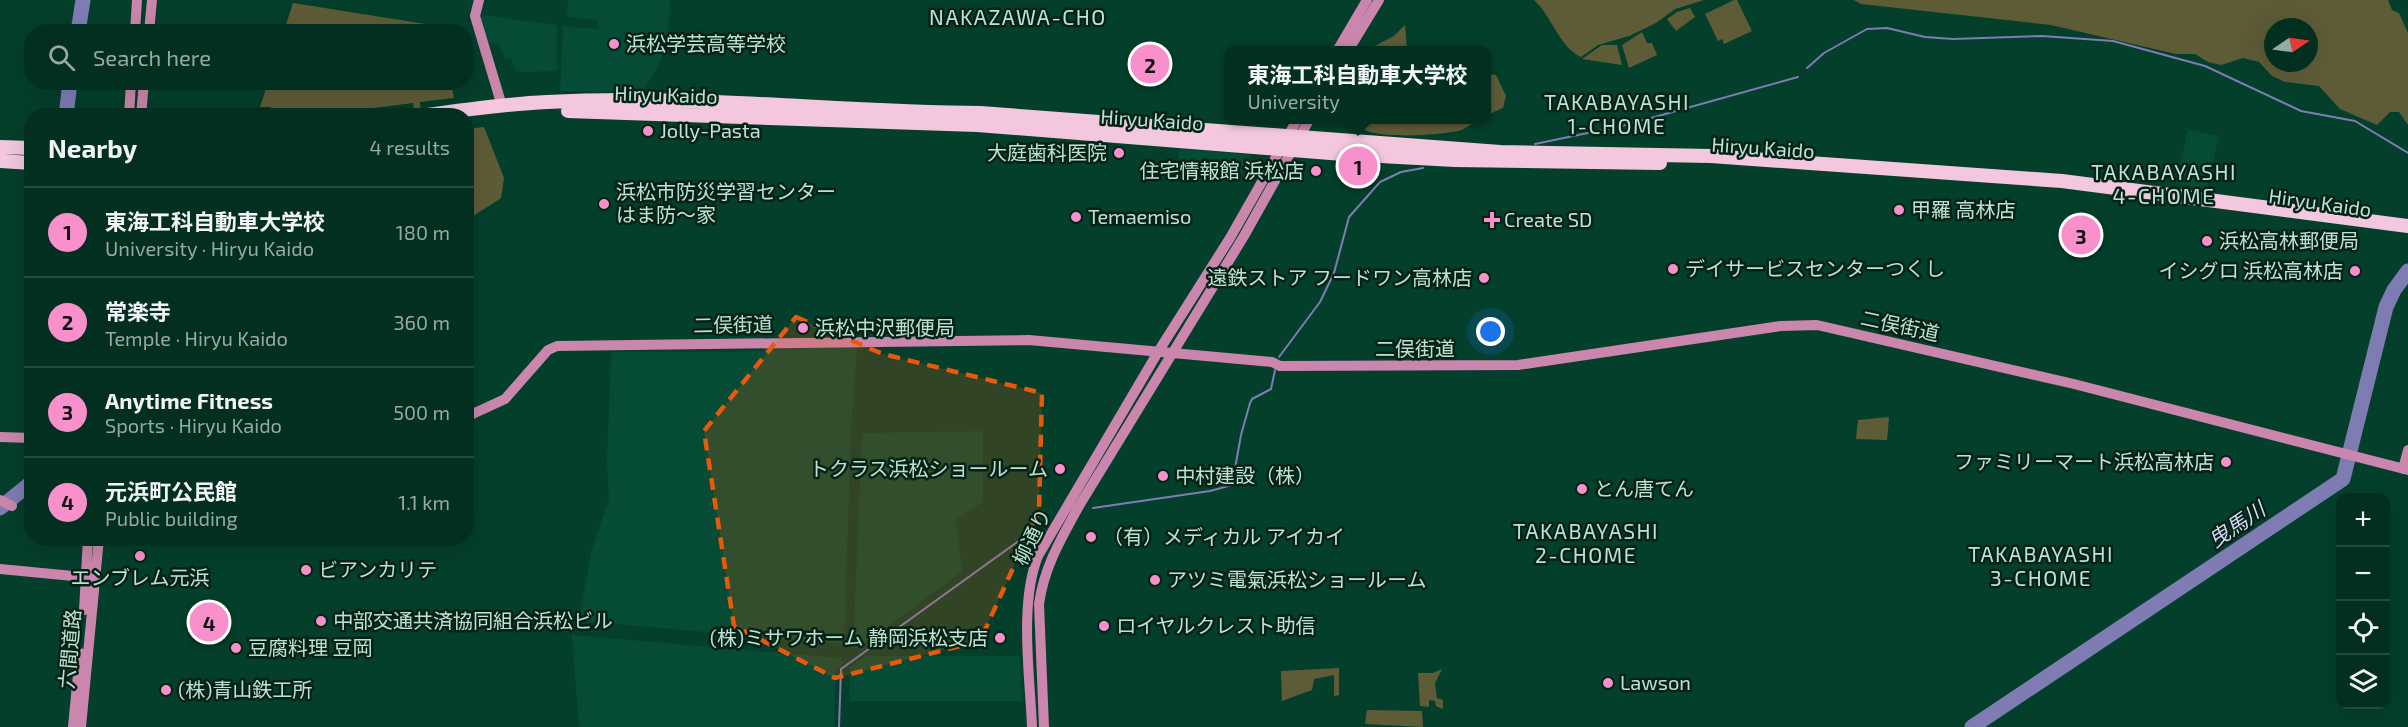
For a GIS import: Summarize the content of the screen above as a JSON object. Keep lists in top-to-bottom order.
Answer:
{
  "streets": {
    "highway": ["Hiryu Kaido"],
    "street": ["二俣街道", "柳通り", "六間道路"]
  },
  "crossings": [
    ["Hiryu Kaido", "柳通り"],
    ["二俣街道", "柳通り"]
  ],
  "districts": [
    "NAKAZAWA-CHO",
    "TAKABAYASHI 1-CHOME",
    "TAKABAYASHI 4-CHOME",
    "TAKABAYASHI 2-CHOME",
    "TAKABAYASHI 3-CHOME"
  ],
  "water": ["曳馬川"],
  "places": {
    "other": [
      "浜松学芸高等学校",
      "Jolly-Pasta",
      "大庭歯科医院",
      "住宅情報館 浜松店",
      "浜松市防災学習センター はま防～家",
      "甲羅 高林店",
      "Temaemiso",
      "浜松高林郵便局",
      "デイサービスセンターつくし",
      "イシグロ 浜松高林店",
      "遠鉄ストア フードワン高林店",
      "浜松中沢郵便局",
      "ファミリーマート浜松高林店",
      "トクラス浜松ショールーム",
      "中村建設（株）",
      "とん唐てん",
      "（有）メディカル アイカイ",
      "エンブレム元浜",
      "ビアンカリテ",
      "アツミ電氣浜松ショールーム",
      "中部交通共済協同組合浜松ビル",
      "ロイヤルクレスト助信",
      "(株)ミサワホーム 静岡浜松支店",
      "豆腐料理 豆岡",
      "Lawson",
      "(株)青山鉄工所"
    ],
    "health": ["Create SD"]
  },
  "north": "right",
  "page": {
    "search": "Search here",
    "pins": [
      "2",
      "1",
      "3",
      "4"
    ],
    "popup": ["東海工科自動車大学校", "University"],
    "heading": ["Nearby", "4 results"],
    "list": [
      {
        "mark": "1",
        "name": "東海工科自動車大学校",
        "note": "University · Hiryu Kaido",
        "value": "180 m"
      },
      {
        "mark": "2",
        "name": "常楽寺",
        "note": "Temple · Hiryu Kaido",
        "value": "360 m"
      },
      {
        "mark": "3",
        "name": "Anytime Fitness",
        "note": "Sports · Hiryu Kaido",
        "value": "500 m"
      },
      {
        "mark": "4",
        "name": "元浜町公民館",
        "note": "Public building",
        "value": "1.1 km"
      }
    ],
    "map_buttons": ["+", "−"]
  }
}
